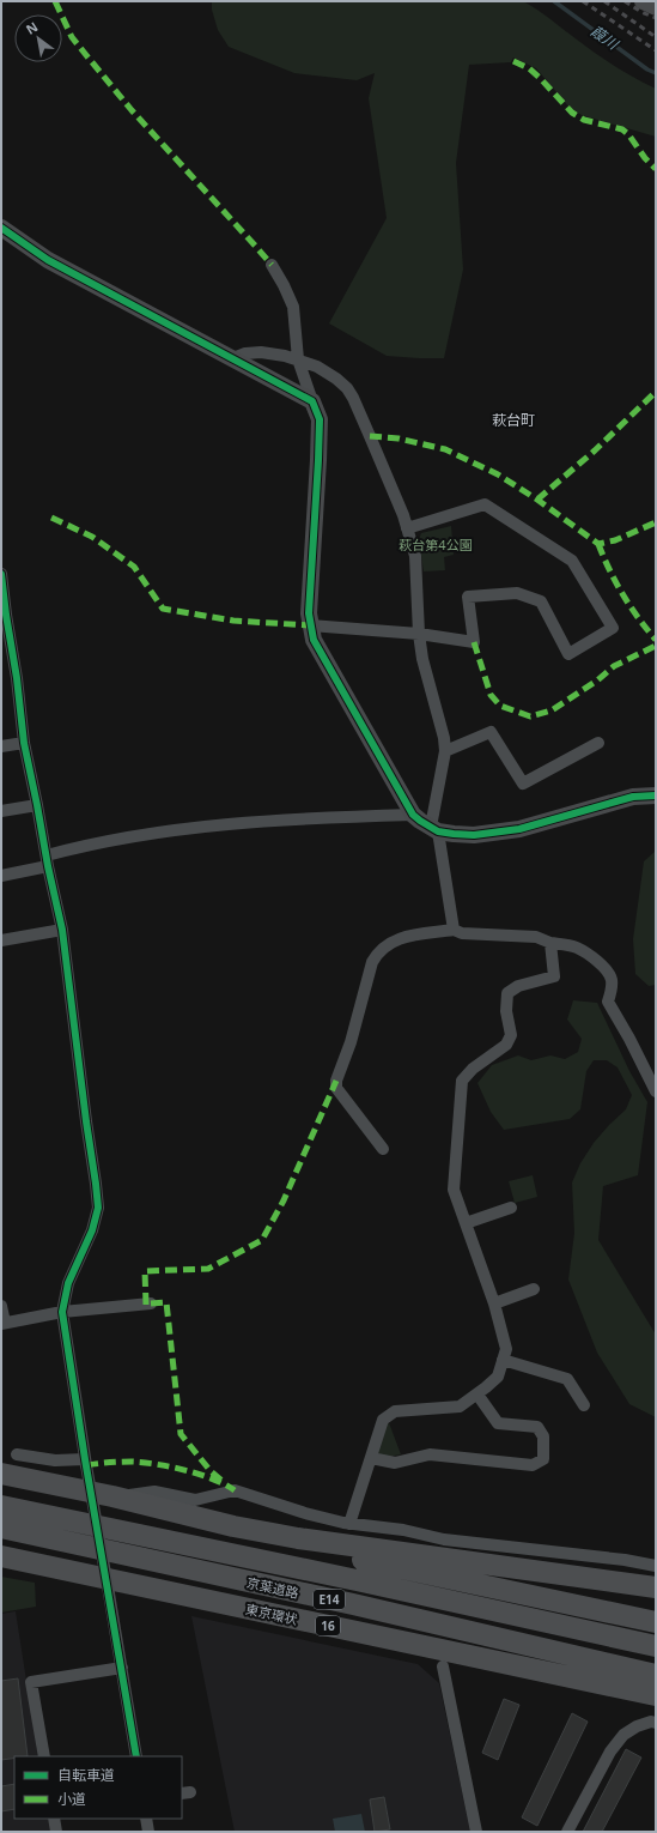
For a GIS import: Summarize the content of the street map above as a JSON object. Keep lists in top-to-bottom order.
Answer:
{
  "streets": {
    "highway": [
      "京葉道路",
      "E14",
      "東京環状",
      "16"
    ]
  },
  "districts": ["萩台町"],
  "water": ["葭川"],
  "parks": ["萩台第4公園"],
  "legend": ["自転車道", "小道"],
  "north": "top left"
}
